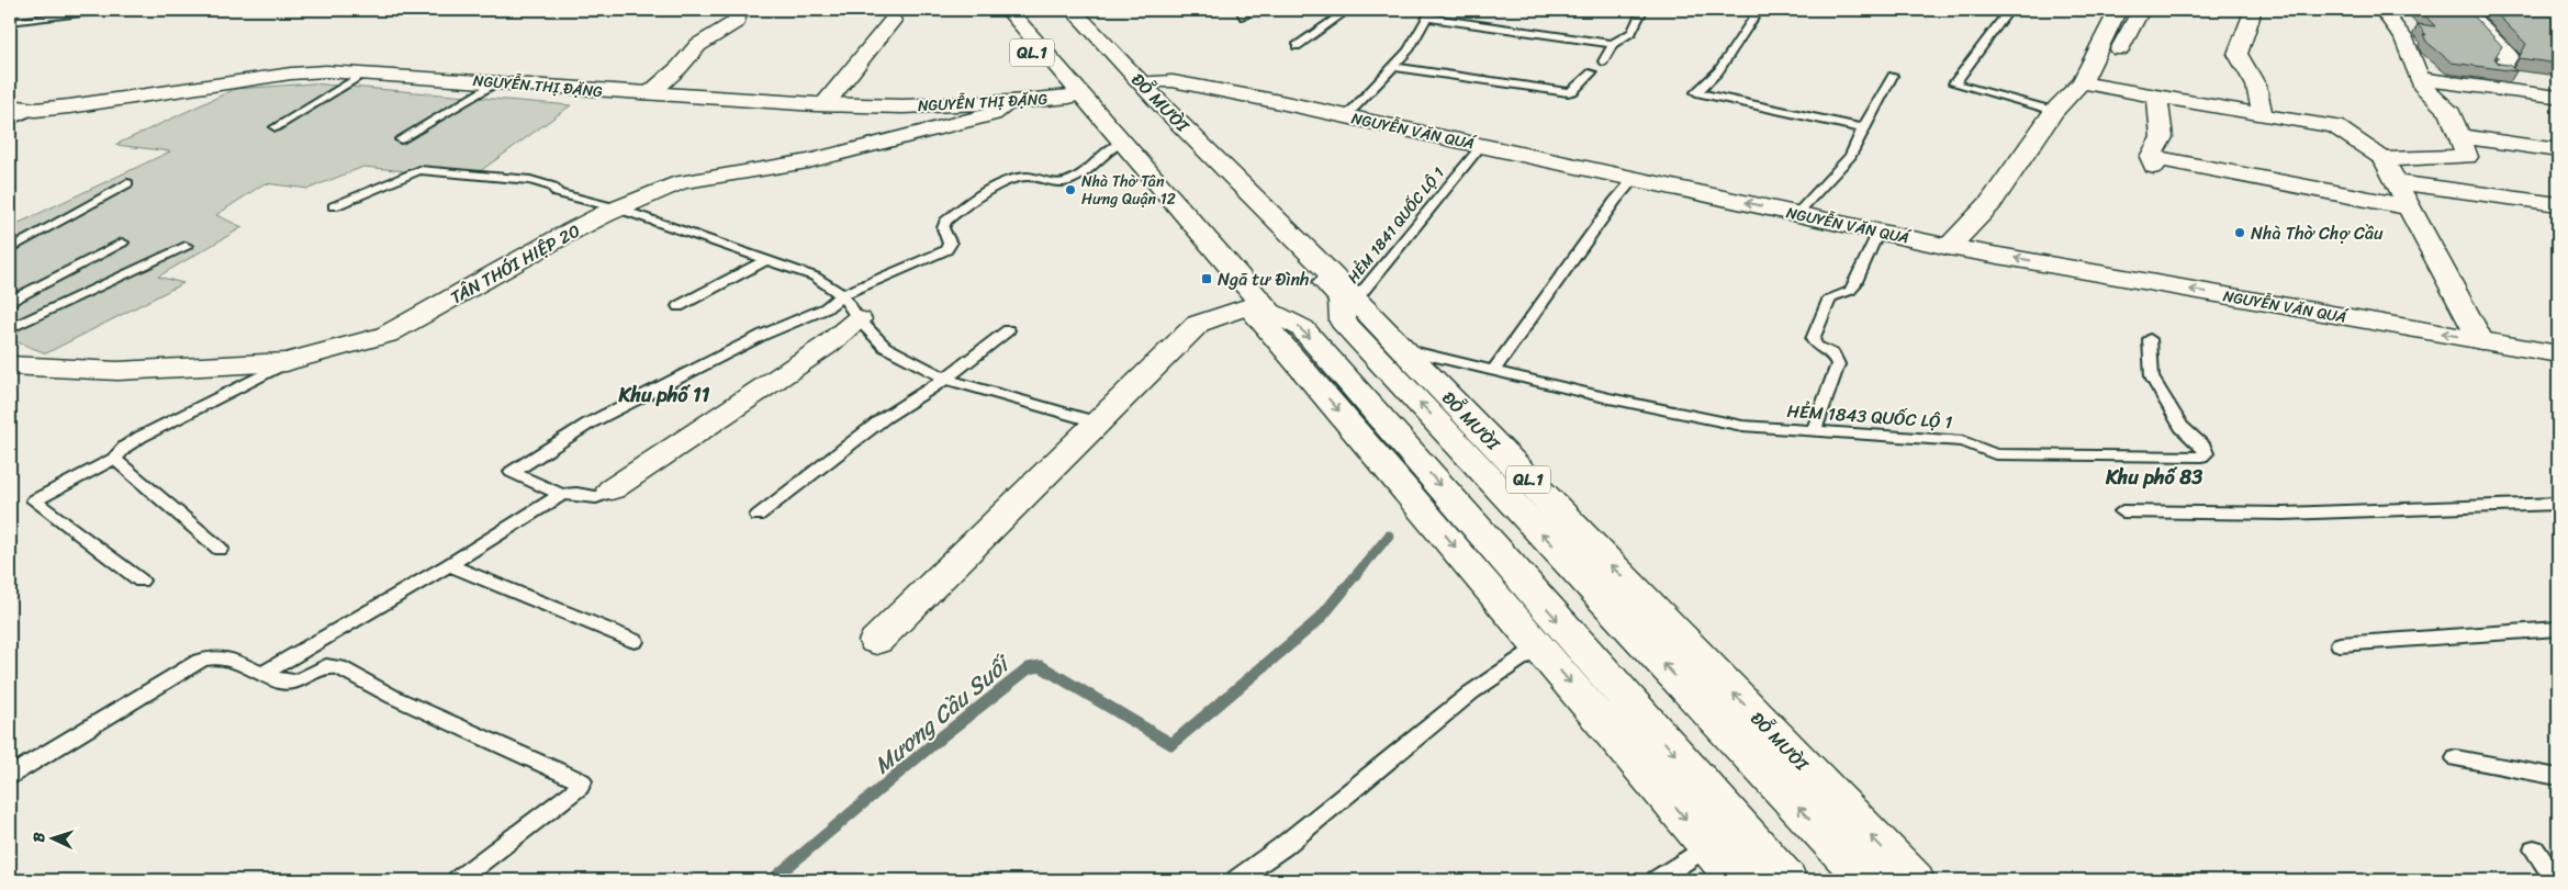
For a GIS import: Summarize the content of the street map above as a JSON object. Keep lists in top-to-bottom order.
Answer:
{
  "streets": {
    "main road": [
      "QL.1",
      "NGUYỄN THỊ ĐẶNG",
      "ĐỖ MƯỜI",
      "NGUYỄN VĂN QUÁ",
      "TÂN THỚI HIỆP 20"
    ],
    "lane": ["HẺM 1841 QUỐC LỘ 1", "HẺM 1843 QUỐC LỘ 1"]
  },
  "crossings": [
    ["QL.1", "NGUYỄN THỊ ĐẶNG"],
    ["NGUYỄN THỊ ĐẶNG", "TÂN THỚI HIỆP 20"],
    ["ĐỖ MƯỜI", "NGUYỄN VĂN QUÁ"],
    ["ĐỖ MƯỜI", "HẺM 1841 QUỐC LỘ 1"],
    ["ĐỖ MƯỜI", "HẺM 1843 QUỐC LỘ 1"],
    ["NGUYỄN VĂN QUÁ", "HẺM 1841 QUỐC LỘ 1"]
  ],
  "districts": ["Khu phố 11", "Khu phố 83"],
  "water": ["Mương Cầu Suối"],
  "places": {
    "other": ["Nhà Thờ Tân Hưng Quận 12", "Nhà Thờ Chợ Cầu"],
    "transit": ["Ngã tư Đình"]
  },
  "north": "left"
}
